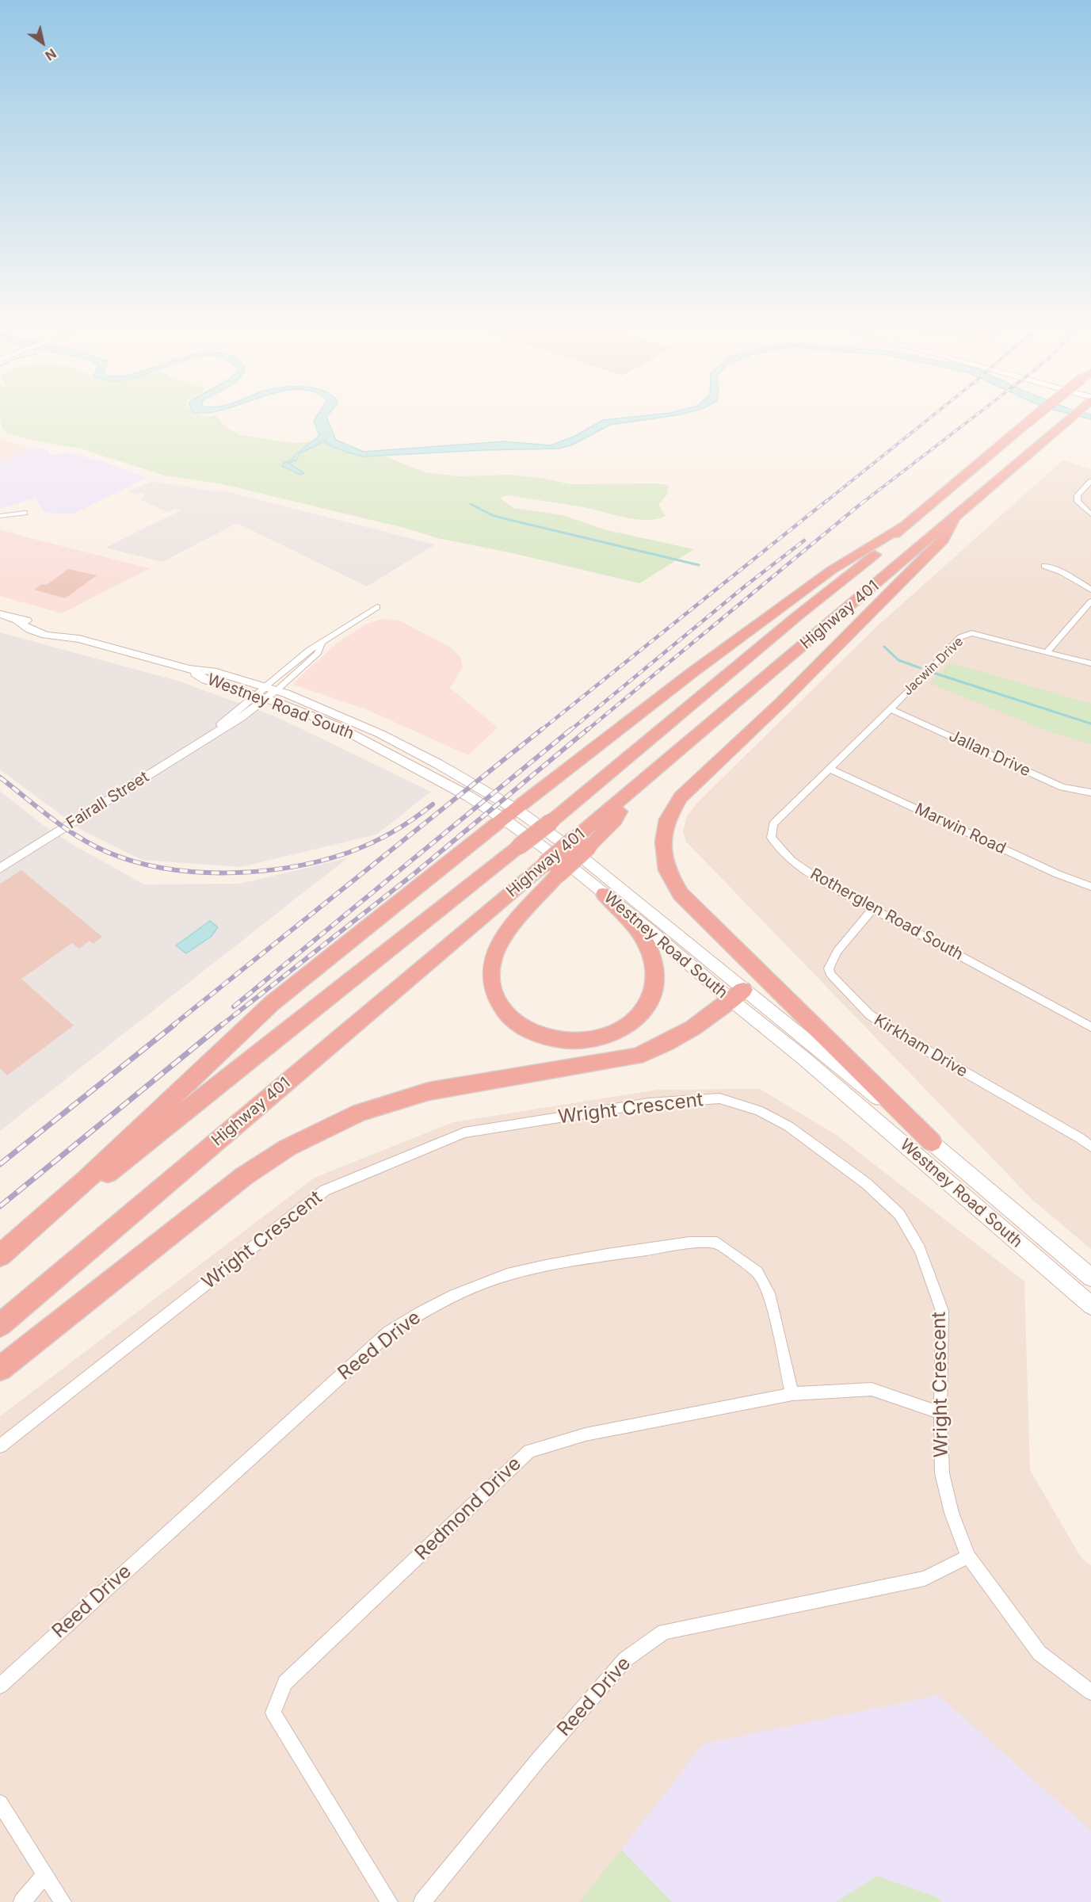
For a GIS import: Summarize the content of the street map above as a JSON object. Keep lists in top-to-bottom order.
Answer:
{
  "streets": {
    "highway": ["Highway 401"],
    "main road": ["Westney Road South"],
    "street": [
      "Jacwin Drive",
      "Jallan Drive",
      "Fairall Street",
      "Marwin Road",
      "Rotherglen Road South",
      "Kirkham Drive",
      "Wright Crescent",
      "Reed Drive",
      "Redmond Drive"
    ]
  },
  "crossings": [
    ["Jacwin Drive", "Jallan Drive"],
    ["Jacwin Drive", "Marwin Road"],
    ["Jacwin Drive", "Rotherglen Road South"],
    ["Westney Road South", "Fairall Street"],
    ["Marwin Road", "Rotherglen Road South"],
    ["Rotherglen Road South", "Kirkham Drive"],
    ["Wright Crescent", "Reed Drive"],
    ["Wright Crescent", "Redmond Drive"],
    ["Reed Drive", "Redmond Drive"]
  ],
  "north": "bottom right"
}
